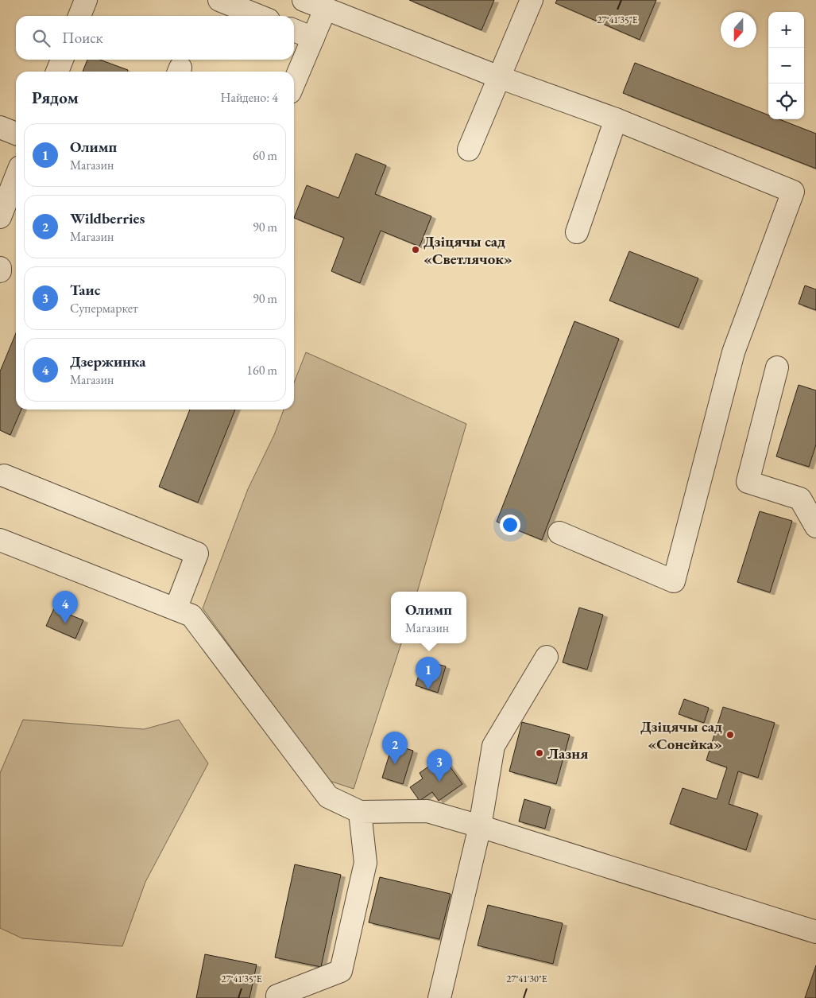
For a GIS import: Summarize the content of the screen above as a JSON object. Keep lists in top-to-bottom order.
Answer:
{
  "places": ["Дзіцячы сад «Светлячок»", "Дзіцячы сад «Сонейка»", "Лазня"],
  "north": "bottom",
  "page": {
    "map_buttons": ["+", "−"],
    "search": "Поиск",
    "heading": ["Рядом", "Найдено: 4"],
    "list": [
      {
        "mark": "1",
        "name": "Олимп",
        "note": "Магазин",
        "value": "60 m"
      },
      {
        "mark": "2",
        "name": "Wildberries",
        "note": "Магазин",
        "value": "90 m"
      },
      {
        "mark": "3",
        "name": "Таис",
        "note": "Супермаркет",
        "value": "90 m"
      },
      {
        "mark": "4",
        "name": "Дзержинка",
        "note": "Магазин",
        "value": "160 m"
      }
    ],
    "pins": [
      "4",
      "1",
      "2",
      "3"
    ],
    "popup": ["Олимп", "Магазин"]
  },
  "coordinates": ["27°41'35\"E", "27°41'30\"E"]
}
